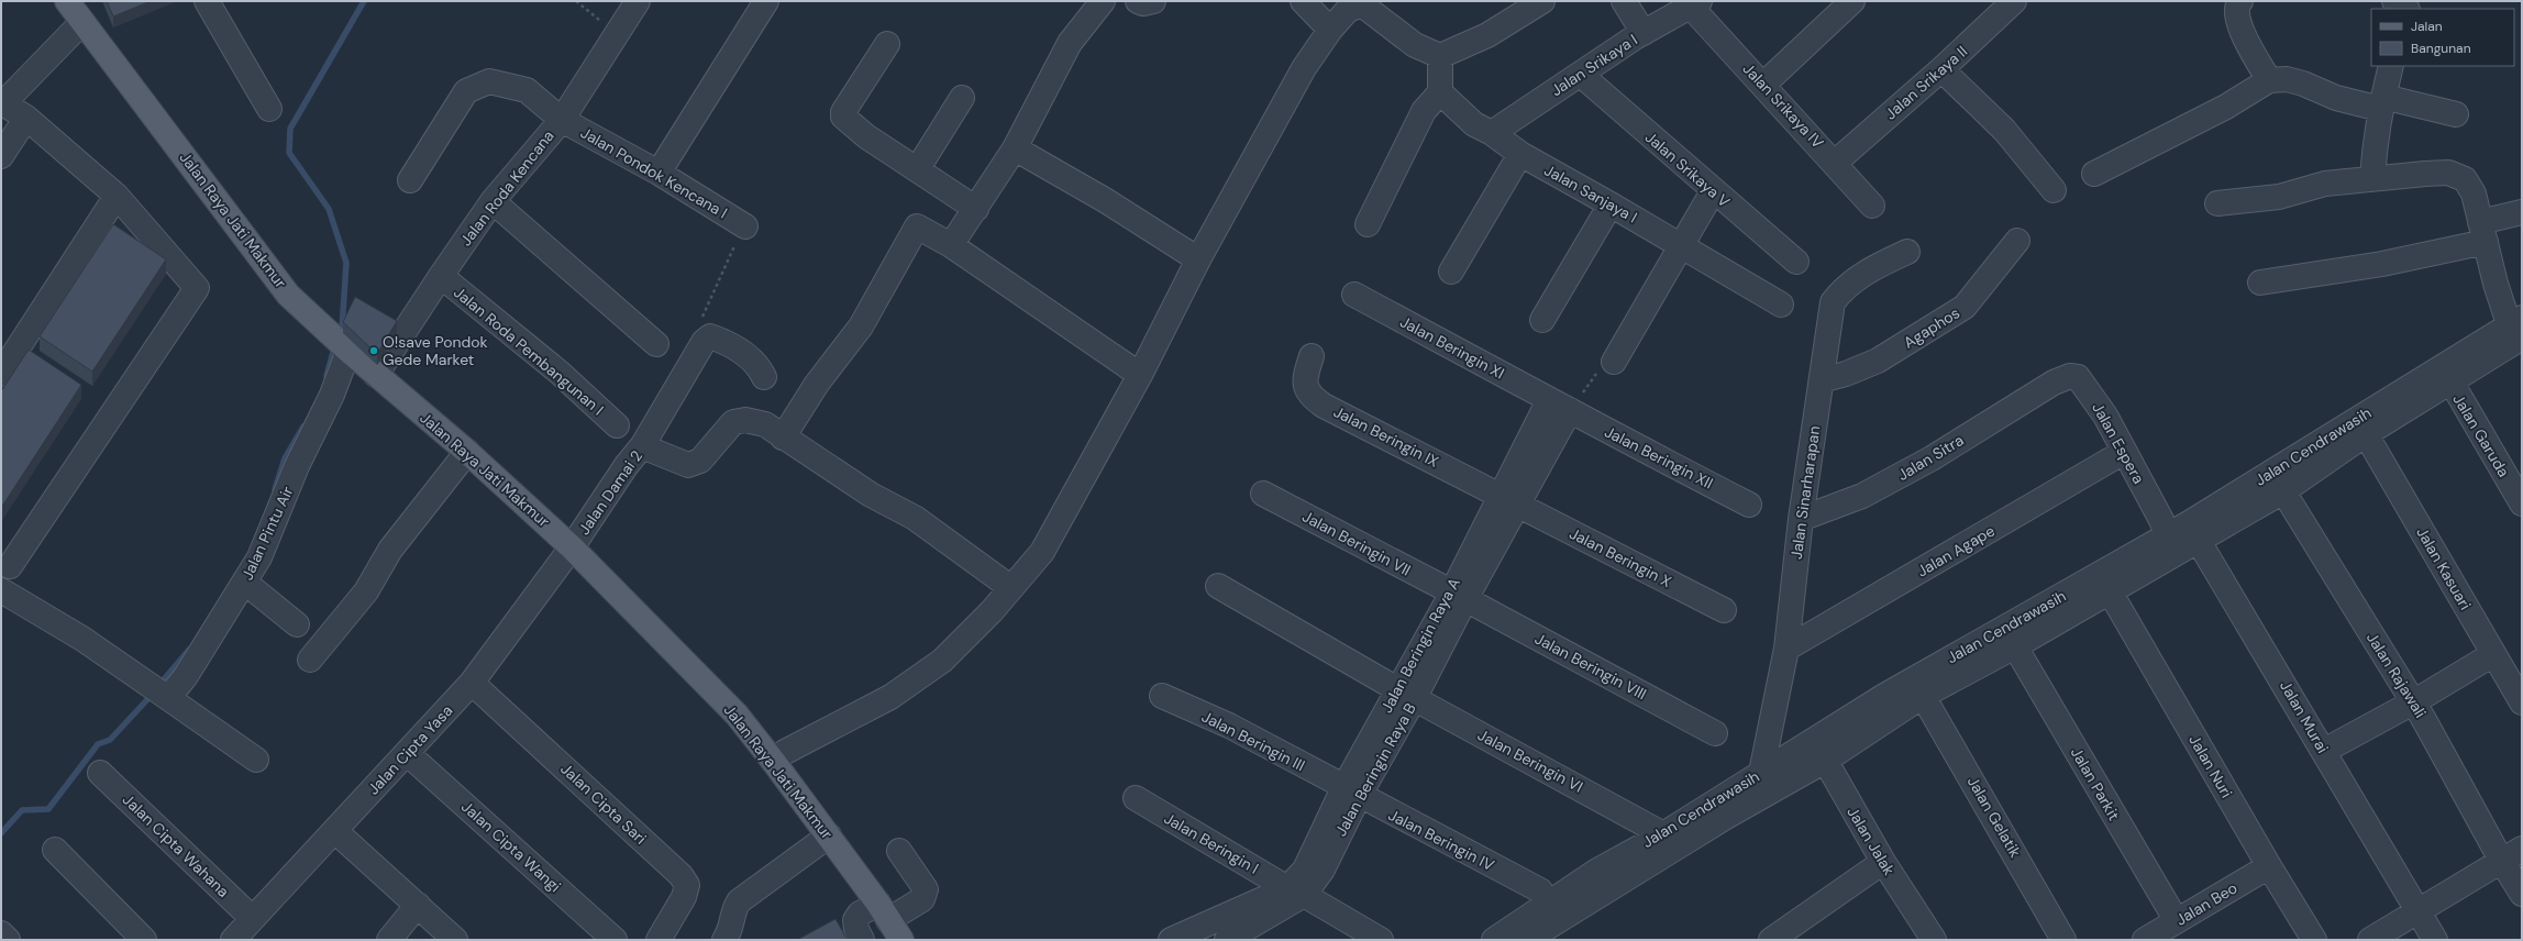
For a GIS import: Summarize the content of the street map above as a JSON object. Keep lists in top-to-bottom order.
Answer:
{
  "streets": {
    "main road": ["Jalan Raya Jati Makmur"],
    "street": [
      "Jalan Srikaya I",
      "Jalan Srikaya II",
      "Jalan Srikaya IV",
      "Jalan Srikaya V",
      "Jalan Pondok Kencana I",
      "Jalan Roda Kencana",
      "Jalan Sanjaya I",
      "Agaphos",
      "Jalan Beringin XI",
      "Jalan Roda Pembangunan I",
      "Jalan Garuda",
      "Jalan Beringin IX",
      "Jalan Espera",
      "Jalan Cendrawasih",
      "Jalan Beringin XII",
      "Jalan Sitra",
      "Jalan Damai 2",
      "Jalan Sinarharapan",
      "Jalan Pintu Air",
      "Jalan Beringin VII",
      "Jalan Agape",
      "Jalan Beringin X",
      "Jalan Kasuari",
      "Jalan Beringin VIII",
      "Jalan Rajawali",
      "Jalan Murai",
      "Jalan Beringin III",
      "Jalan Cipta Yasa",
      "Jalan Beringin VI",
      "Jalan Nuri",
      "Jalan Beringin Raya B",
      "Jalan Parkit",
      "Jalan Cipta Sari",
      "Jalan Gelatik",
      "Jalan Beringin IV",
      "Jalan Jalak",
      "Jalan Beringin I",
      "Jalan Cipta Wahana",
      "Jalan Cipta Wangi",
      "Jalan Beo"
    ]
  },
  "crossings": [
    ["Jalan Srikaya I", "Jalan Srikaya IV"],
    ["Jalan Srikaya I", "Jalan Srikaya V"],
    ["Jalan Srikaya I", "Jalan Sanjaya I"],
    ["Jalan Srikaya II", "Jalan Srikaya IV"],
    ["Jalan Pondok Kencana I", "Jalan Roda Kencana"],
    ["Jalan Roda Kencana", "Jalan Raya Jati Makmur"],
    ["Jalan Roda Kencana", "Jalan Roda Pembangunan I"],
    ["Jalan Raya Jati Makmur", "Jalan Damai 2"],
    ["Jalan Raya Jati Makmur", "Jalan Pintu Air"],
    ["Jalan Raya Jati Makmur", "Jalan Cipta Yasa"],
    ["Agaphos", "Jalan Sinarharapan"],
    ["Jalan Beringin XI", "Jalan Beringin XII"],
    ["Jalan Beringin XI", "Jalan Beringin Raya B"],
    ["Jalan Garuda", "Jalan Cendrawasih"],
    ["Jalan Beringin IX", "Jalan Beringin X"],
    ["Jalan Beringin IX", "Jalan Beringin Raya B"],
    ["Jalan Espera", "Jalan Cendrawasih"],
    ["Jalan Espera", "Jalan Sitra"],
    ["Jalan Espera", "Jalan Agape"],
    ["Jalan Cendrawasih", "Jalan Sinarharapan"],
    ["Jalan Cendrawasih", "Jalan Kasuari"],
    ["Jalan Cendrawasih", "Jalan Rajawali"],
    ["Jalan Cendrawasih", "Jalan Murai"],
    ["Jalan Cendrawasih", "Jalan Beringin VI"],
    ["Jalan Cendrawasih", "Jalan Nuri"],
    ["Jalan Cendrawasih", "Jalan Parkit"],
    ["Jalan Cendrawasih", "Jalan Gelatik"],
    ["Jalan Cendrawasih", "Jalan Jalak"],
    ["Jalan Beringin XII", "Jalan Beringin Raya B"],
    ["Jalan Sitra", "Jalan Sinarharapan"],
    ["Jalan Damai 2", "Jalan Cipta Yasa"],
    ["Jalan Sinarharapan", "Jalan Agape"],
    ["Jalan Beringin VII", "Jalan Beringin VIII"],
    ["Jalan Beringin VII", "Jalan Beringin Raya B"],
    ["Jalan Beringin X", "Jalan Beringin Raya B"],
    ["Jalan Beringin VIII", "Jalan Beringin Raya B"],
    ["Jalan Beringin III", "Jalan Beringin Raya B"],
    ["Jalan Beringin III", "Jalan Beringin IV"],
    ["Jalan Cipta Yasa", "Jalan Cipta Sari"],
    ["Jalan Cipta Yasa", "Jalan Cipta Wahana"],
    ["Jalan Cipta Yasa", "Jalan Cipta Wangi"],
    ["Jalan Beringin VI", "Jalan Beringin Raya B"],
    ["Jalan Nuri", "Jalan Beo"],
    ["Jalan Beringin Raya B", "Jalan Beringin IV"],
    ["Jalan Beringin Raya B", "Jalan Beringin I"],
    ["Jalan Parkit", "Jalan Beo"]
  ],
  "places": ["O!save Pondok Gede Market"],
  "legend": ["Jalan", "Bangunan"]
}
